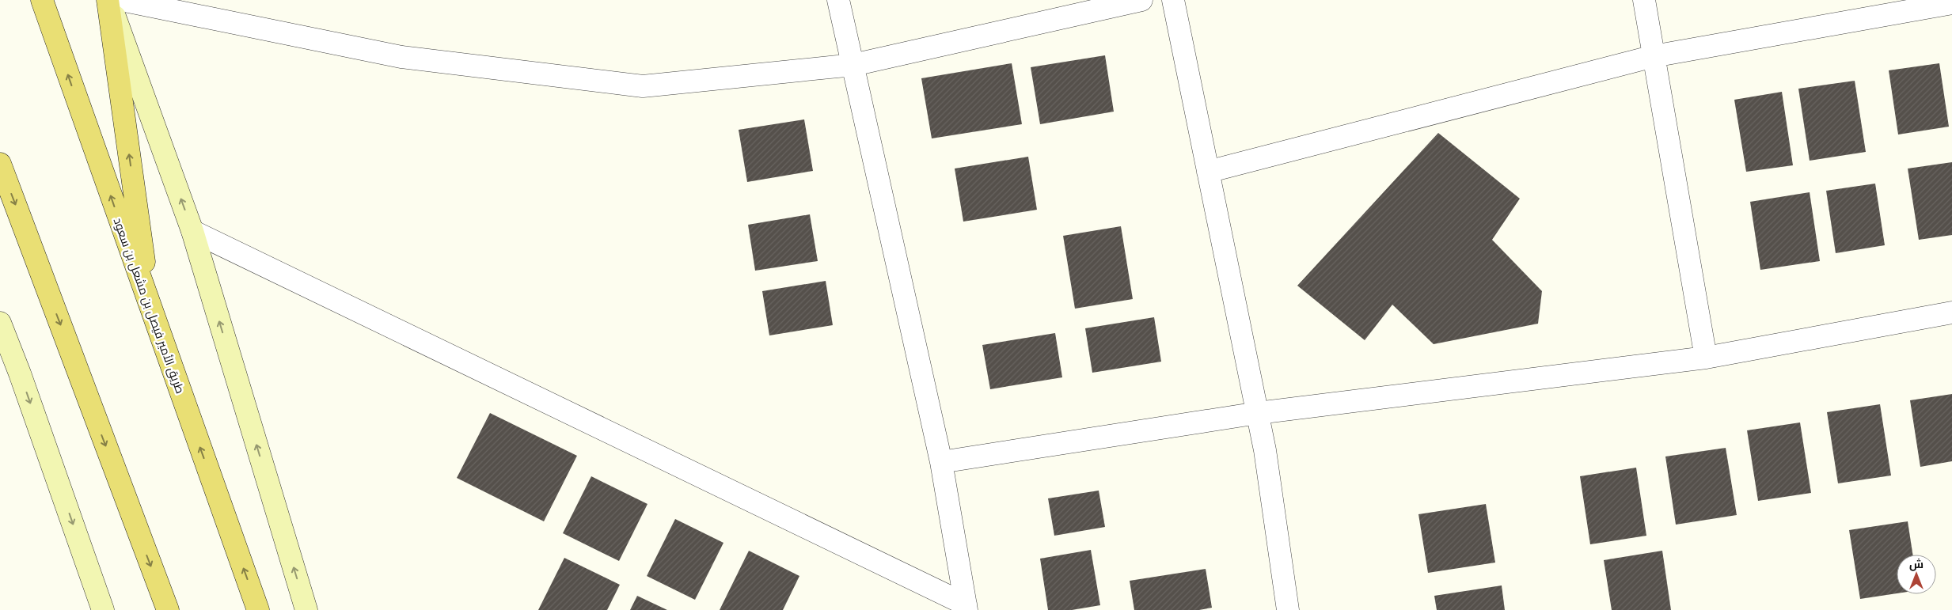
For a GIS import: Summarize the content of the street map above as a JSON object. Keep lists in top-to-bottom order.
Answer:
{
  "streets": {
    "main road": ["طريق الأمير فيصل بن مشعل بن سعود"]
  },
  "north": "top"
}
